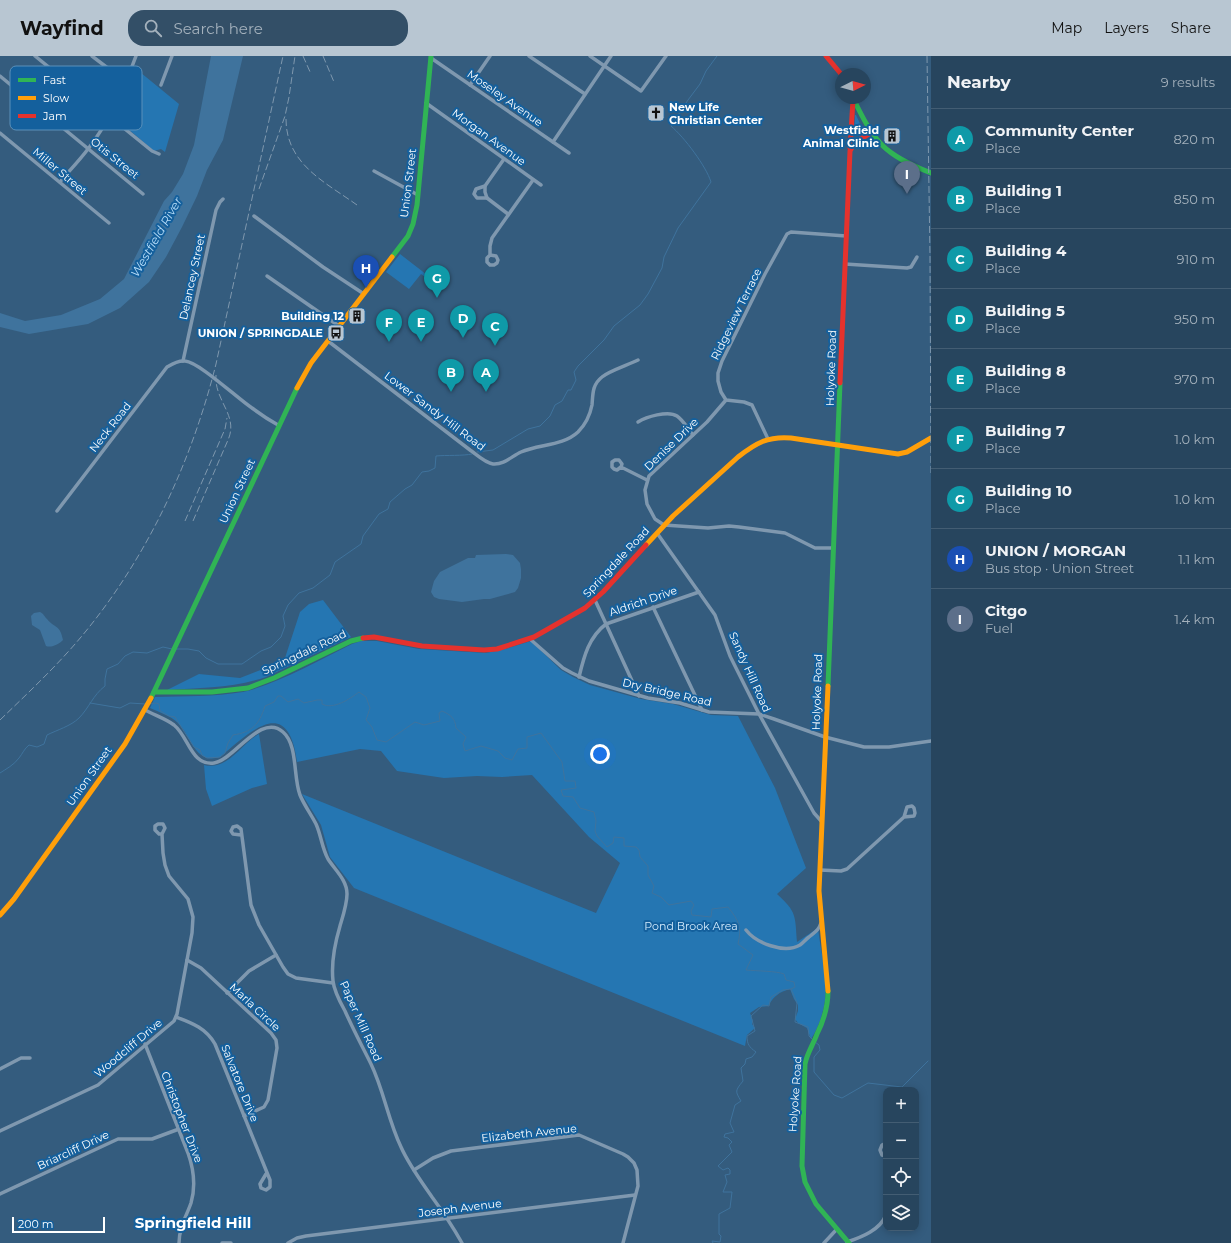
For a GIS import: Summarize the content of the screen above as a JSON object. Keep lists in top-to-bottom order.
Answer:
{
  "streets": {
    "main road": ["Union Street", "Holyoke Road", "Springdale Road"],
    "street": [
      "Moseley Avenue",
      "Morgan Avenue",
      "Otis Street",
      "Miller Street",
      "Delancey Street",
      "Ridgeview Terrace",
      "Lower Sandy Hill Road",
      "Neck Road",
      "Denise Drive",
      "Aldrich Drive",
      "Sandy Hill Road",
      "Dry Bridge Road",
      "Marla Circle",
      "Paper Mill Road",
      "Woodcliff Drive",
      "Salvatore Drive",
      "Christopher Drive",
      "Elizabeth Avenue",
      "Briarcliff Drive",
      "Joseph Avenue"
    ]
  },
  "crossings": [
    ["Moseley Avenue", "Union Street"],
    ["Morgan Avenue", "Union Street"],
    ["Union Street", "Lower Sandy Hill Road"],
    ["Union Street", "Springdale Road"],
    ["Union Street", "Paper Mill Road"],
    ["Delancey Street", "Neck Road"],
    ["Ridgeview Terrace", "Holyoke Road"],
    ["Ridgeview Terrace", "Denise Drive"],
    ["Holyoke Road", "Springdale Road"],
    ["Holyoke Road", "Sandy Hill Road"],
    ["Holyoke Road", "Dry Bridge Road"],
    ["Denise Drive", "Springdale Road"],
    ["Springdale Road", "Sandy Hill Road"],
    ["Springdale Road", "Dry Bridge Road"],
    ["Aldrich Drive", "Sandy Hill Road"],
    ["Aldrich Drive", "Dry Bridge Road"],
    ["Sandy Hill Road", "Dry Bridge Road"],
    ["Marla Circle", "Woodcliff Drive"],
    ["Marla Circle", "Salvatore Drive"],
    ["Paper Mill Road", "Elizabeth Avenue"],
    ["Paper Mill Road", "Joseph Avenue"],
    ["Woodcliff Drive", "Salvatore Drive"],
    ["Woodcliff Drive", "Christopher Drive"],
    ["Christopher Drive", "Briarcliff Drive"],
    ["Elizabeth Avenue", "Joseph Avenue"]
  ],
  "districts": ["Springfield Hill"],
  "water": ["Westfield River"],
  "parks": ["Pond Brook Area"],
  "places": {
    "church": ["New Life Christian Center"],
    "building": ["Westfield Animal Clinic", "Building 12"],
    "bus stop": ["UNION / SPRINGDALE"]
  },
  "legend": ["Fast", "Slow", "Jam"],
  "scale_bar": "200 m",
  "north": "right",
  "page": {
    "header": "Wayfind",
    "search": "Search here",
    "nav": ["Map", "Layers", "Share"],
    "heading": ["Nearby", "9 results"],
    "list": [
      {
        "mark": "A",
        "name": "Community Center",
        "note": "Place",
        "value": "820 m"
      },
      {
        "mark": "B",
        "name": "Building 1",
        "note": "Place",
        "value": "850 m"
      },
      {
        "mark": "C",
        "name": "Building 4",
        "note": "Place",
        "value": "910 m"
      },
      {
        "mark": "D",
        "name": "Building 5",
        "note": "Place",
        "value": "950 m"
      },
      {
        "mark": "E",
        "name": "Building 8",
        "note": "Place",
        "value": "970 m"
      },
      {
        "mark": "F",
        "name": "Building 7",
        "note": "Place",
        "value": "1.0 km"
      },
      {
        "mark": "G",
        "name": "Building 10",
        "note": "Place",
        "value": "1.0 km"
      },
      {
        "mark": "H",
        "name": "UNION / MORGAN",
        "note": "Bus stop · Union Street",
        "value": "1.1 km"
      },
      {
        "mark": "I",
        "name": "Citgo",
        "note": "Fuel",
        "value": "1.4 km"
      }
    ],
    "pins": [
      "I",
      "H",
      "G",
      "D",
      "E",
      "F",
      "C",
      "A",
      "B"
    ],
    "map_buttons": ["+", "−"],
    "scale": "200 m"
  }
}
